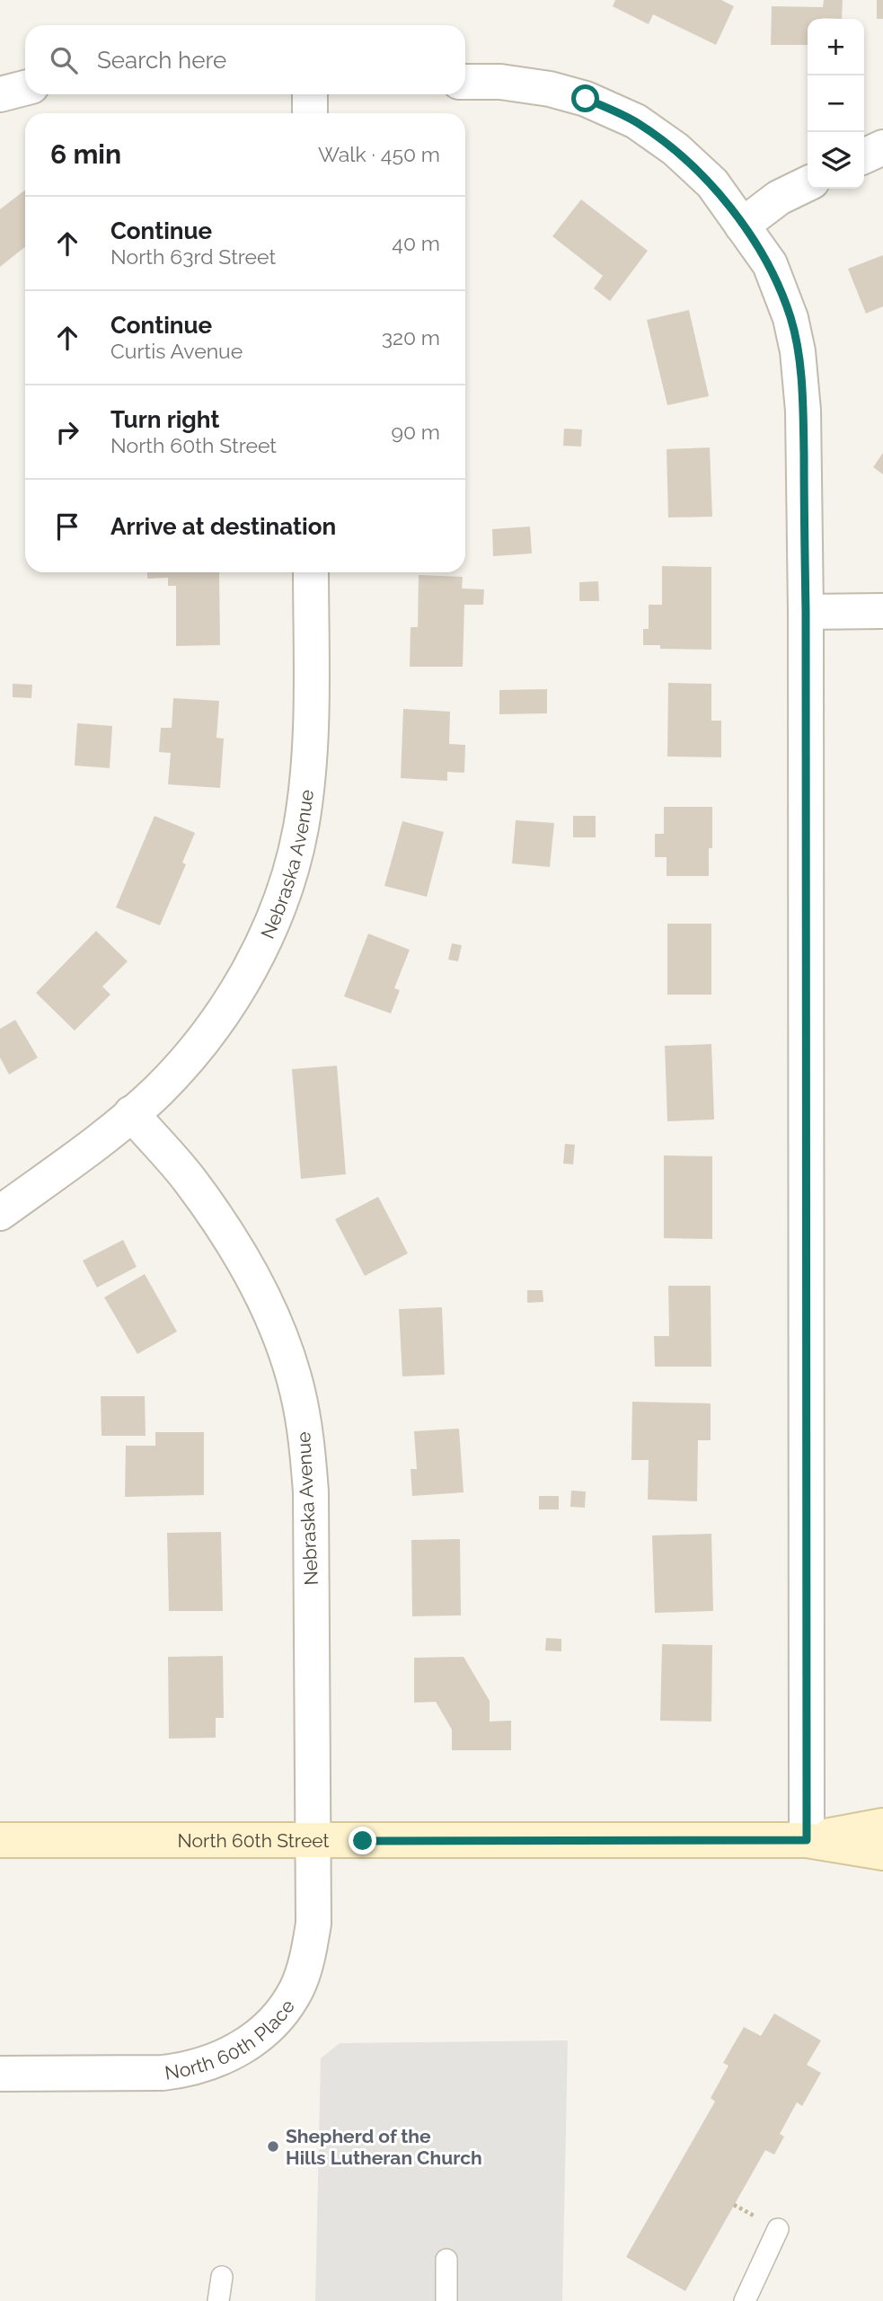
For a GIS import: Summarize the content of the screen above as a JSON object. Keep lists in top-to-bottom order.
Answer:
{
  "streets": {
    "main road": ["North 60th Street"],
    "street": ["Nebraska Avenue", "North 60th Place"]
  },
  "crossings": [
    ["Nebraska Avenue", "North 60th Street"],
    ["Nebraska Avenue", "North 60th Place"],
    ["North 60th Street", "North 60th Place"]
  ],
  "places": ["Shepherd of the Hills Lutheran Church"],
  "page": {
    "map_buttons": ["+", "−"],
    "search": "Search here",
    "heading": ["6 min", "Walk · 450 m"],
    "list": [
      ["Continue", "North 63rd Street", "40 m"],
      ["Continue", "Curtis Avenue", "320 m"],
      ["Turn right", "North 60th Street", "90 m"],
      "Arrive at destination"
    ]
  }
}
